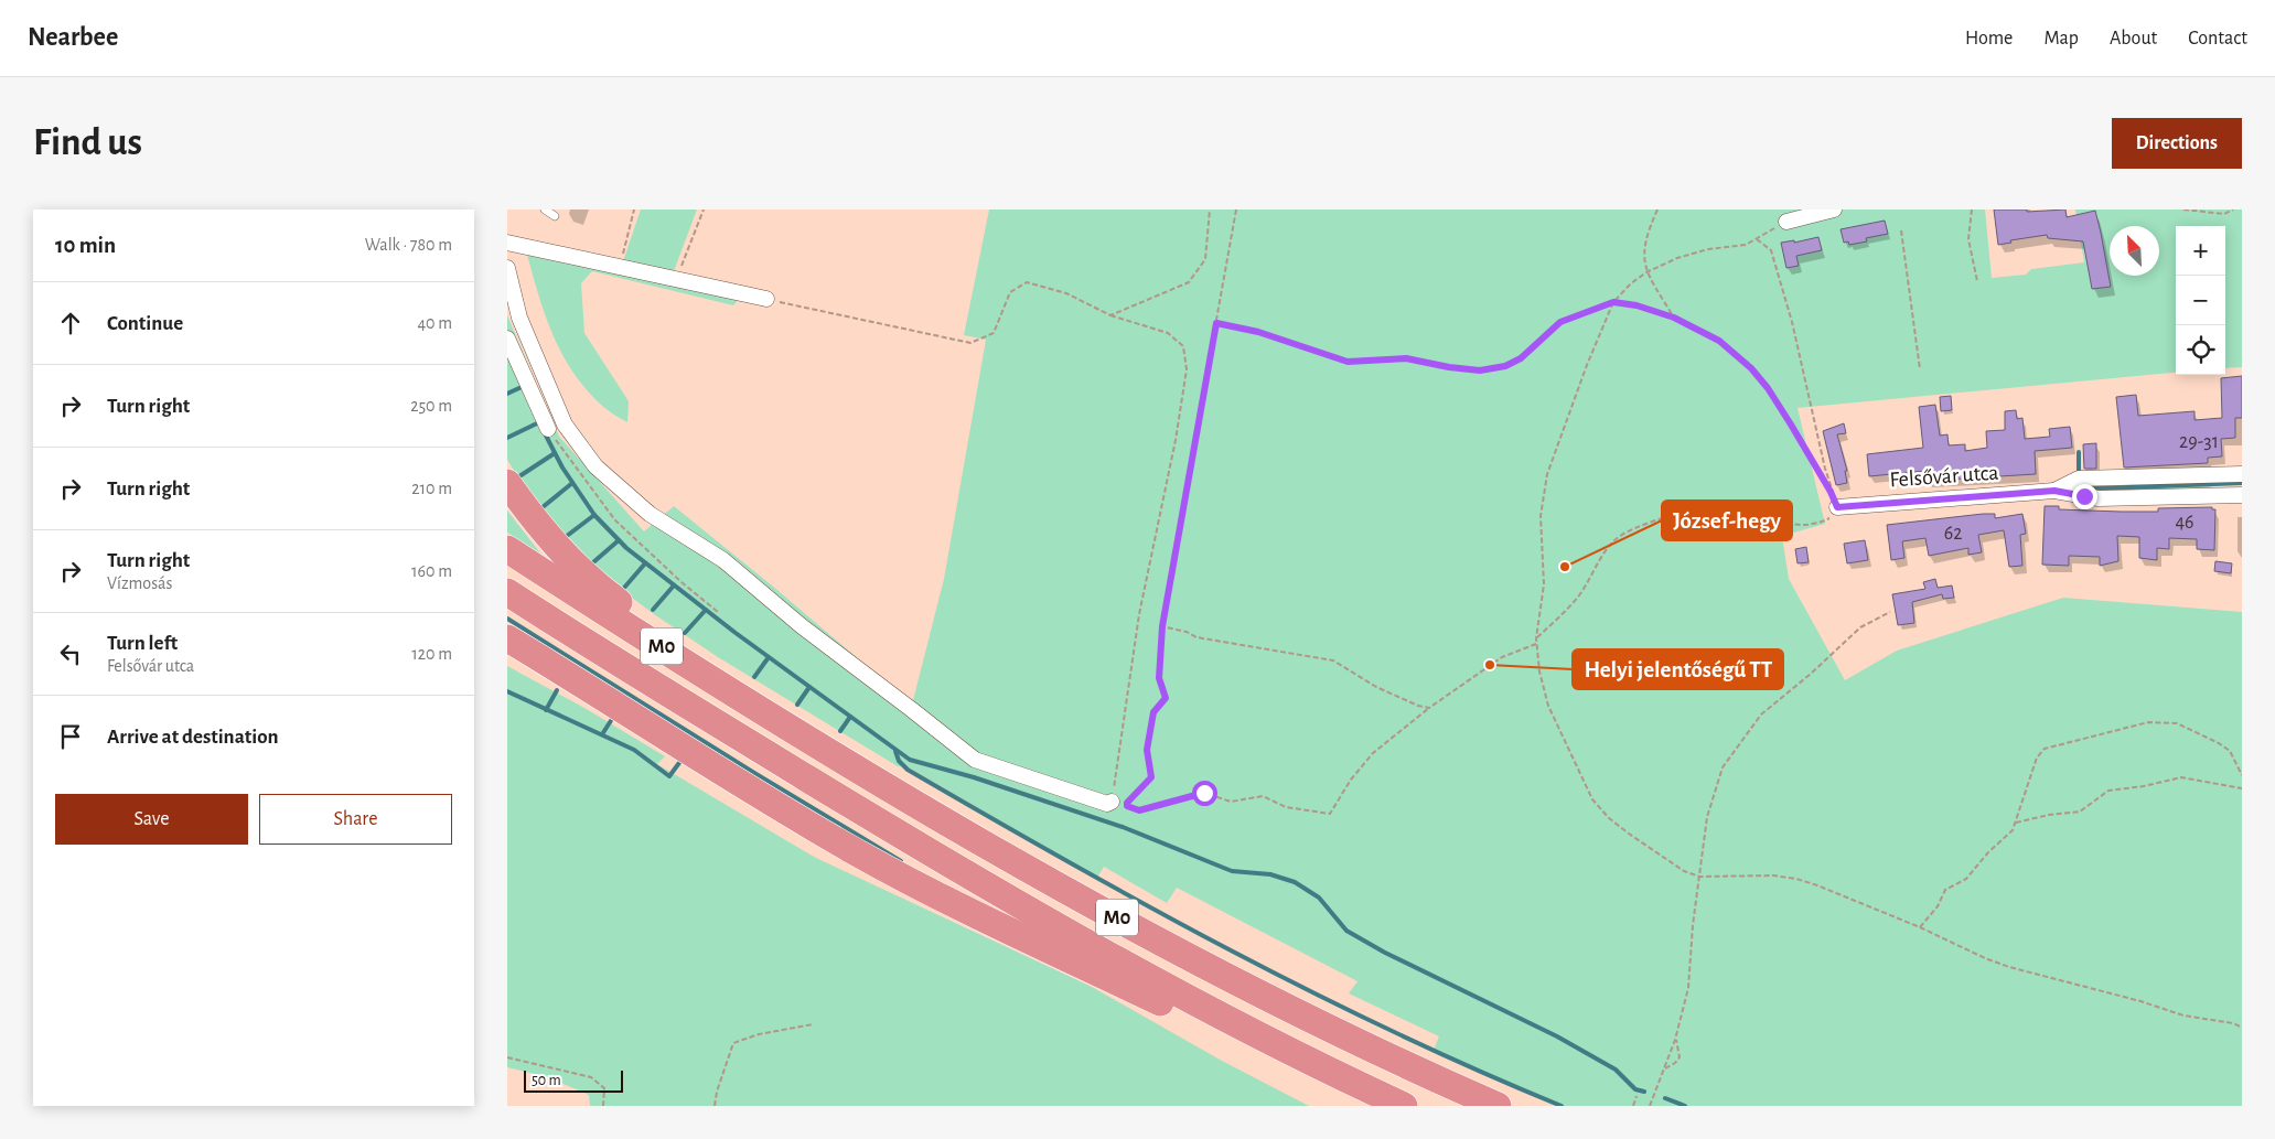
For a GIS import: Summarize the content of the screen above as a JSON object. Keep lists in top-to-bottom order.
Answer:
{
  "streets": {
    "highway": ["M0"],
    "street": ["Felsővár utca"]
  },
  "places": ["József-hegy", "Helyi jelentőségű TT"],
  "house_numbers": ["29-31", "46", "62"],
  "scale_bar": "50 m",
  "north": "top left",
  "page": {
    "header": "Nearbee",
    "nav": [
      "Home",
      "Map",
      "About",
      "Contact"
    ],
    "buttons": [
      "Directions",
      ["Save", "Share"]
    ],
    "title": "Find us",
    "heading": ["10 min", "Walk · 780 m"],
    "map_buttons": ["+", "−"],
    "list": [
      ["Continue", "40 m"],
      ["Turn right", "250 m"],
      ["Turn right", "210 m"],
      ["Turn right", "Vízmosás", "160 m"],
      ["Turn left", "Felsővár utca", "120 m"],
      "Arrive at destination"
    ],
    "scale": "50 m"
  }
}
